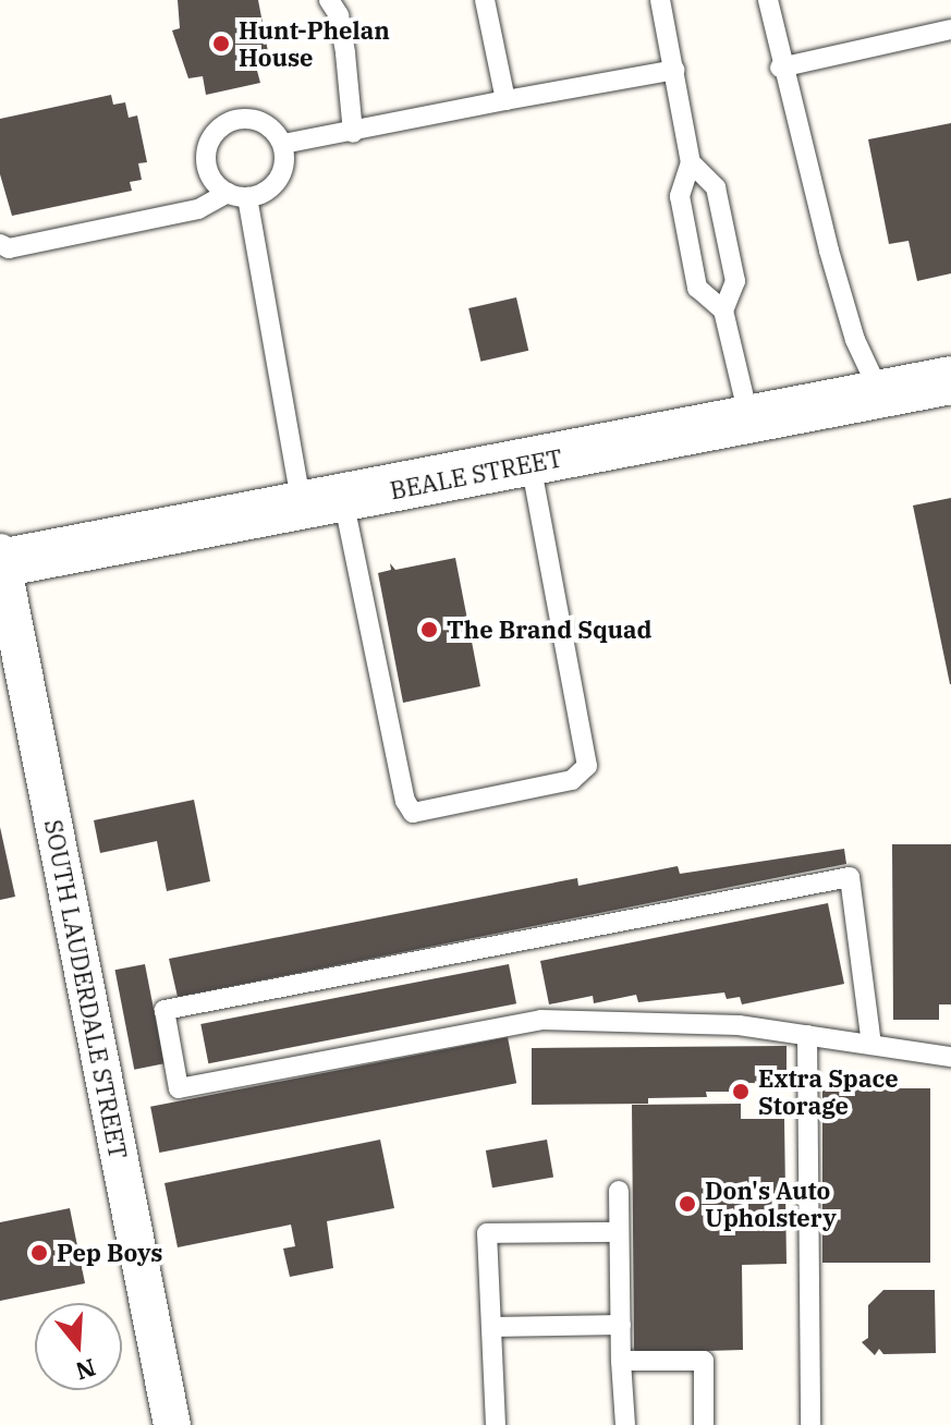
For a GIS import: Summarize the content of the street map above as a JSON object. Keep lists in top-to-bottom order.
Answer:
{
  "streets": {
    "street": ["BEALE STREET", "SOUTH LAUDERDALE STREET"]
  },
  "crossings": [
    ["BEALE STREET", "SOUTH LAUDERDALE STREET"]
  ],
  "places": [
    "Hunt-Phelan House",
    "The Brand Squad",
    "Extra Space Storage",
    "Don's Auto Upholstery",
    "Pep Boys"
  ],
  "north": "bottom"
}
